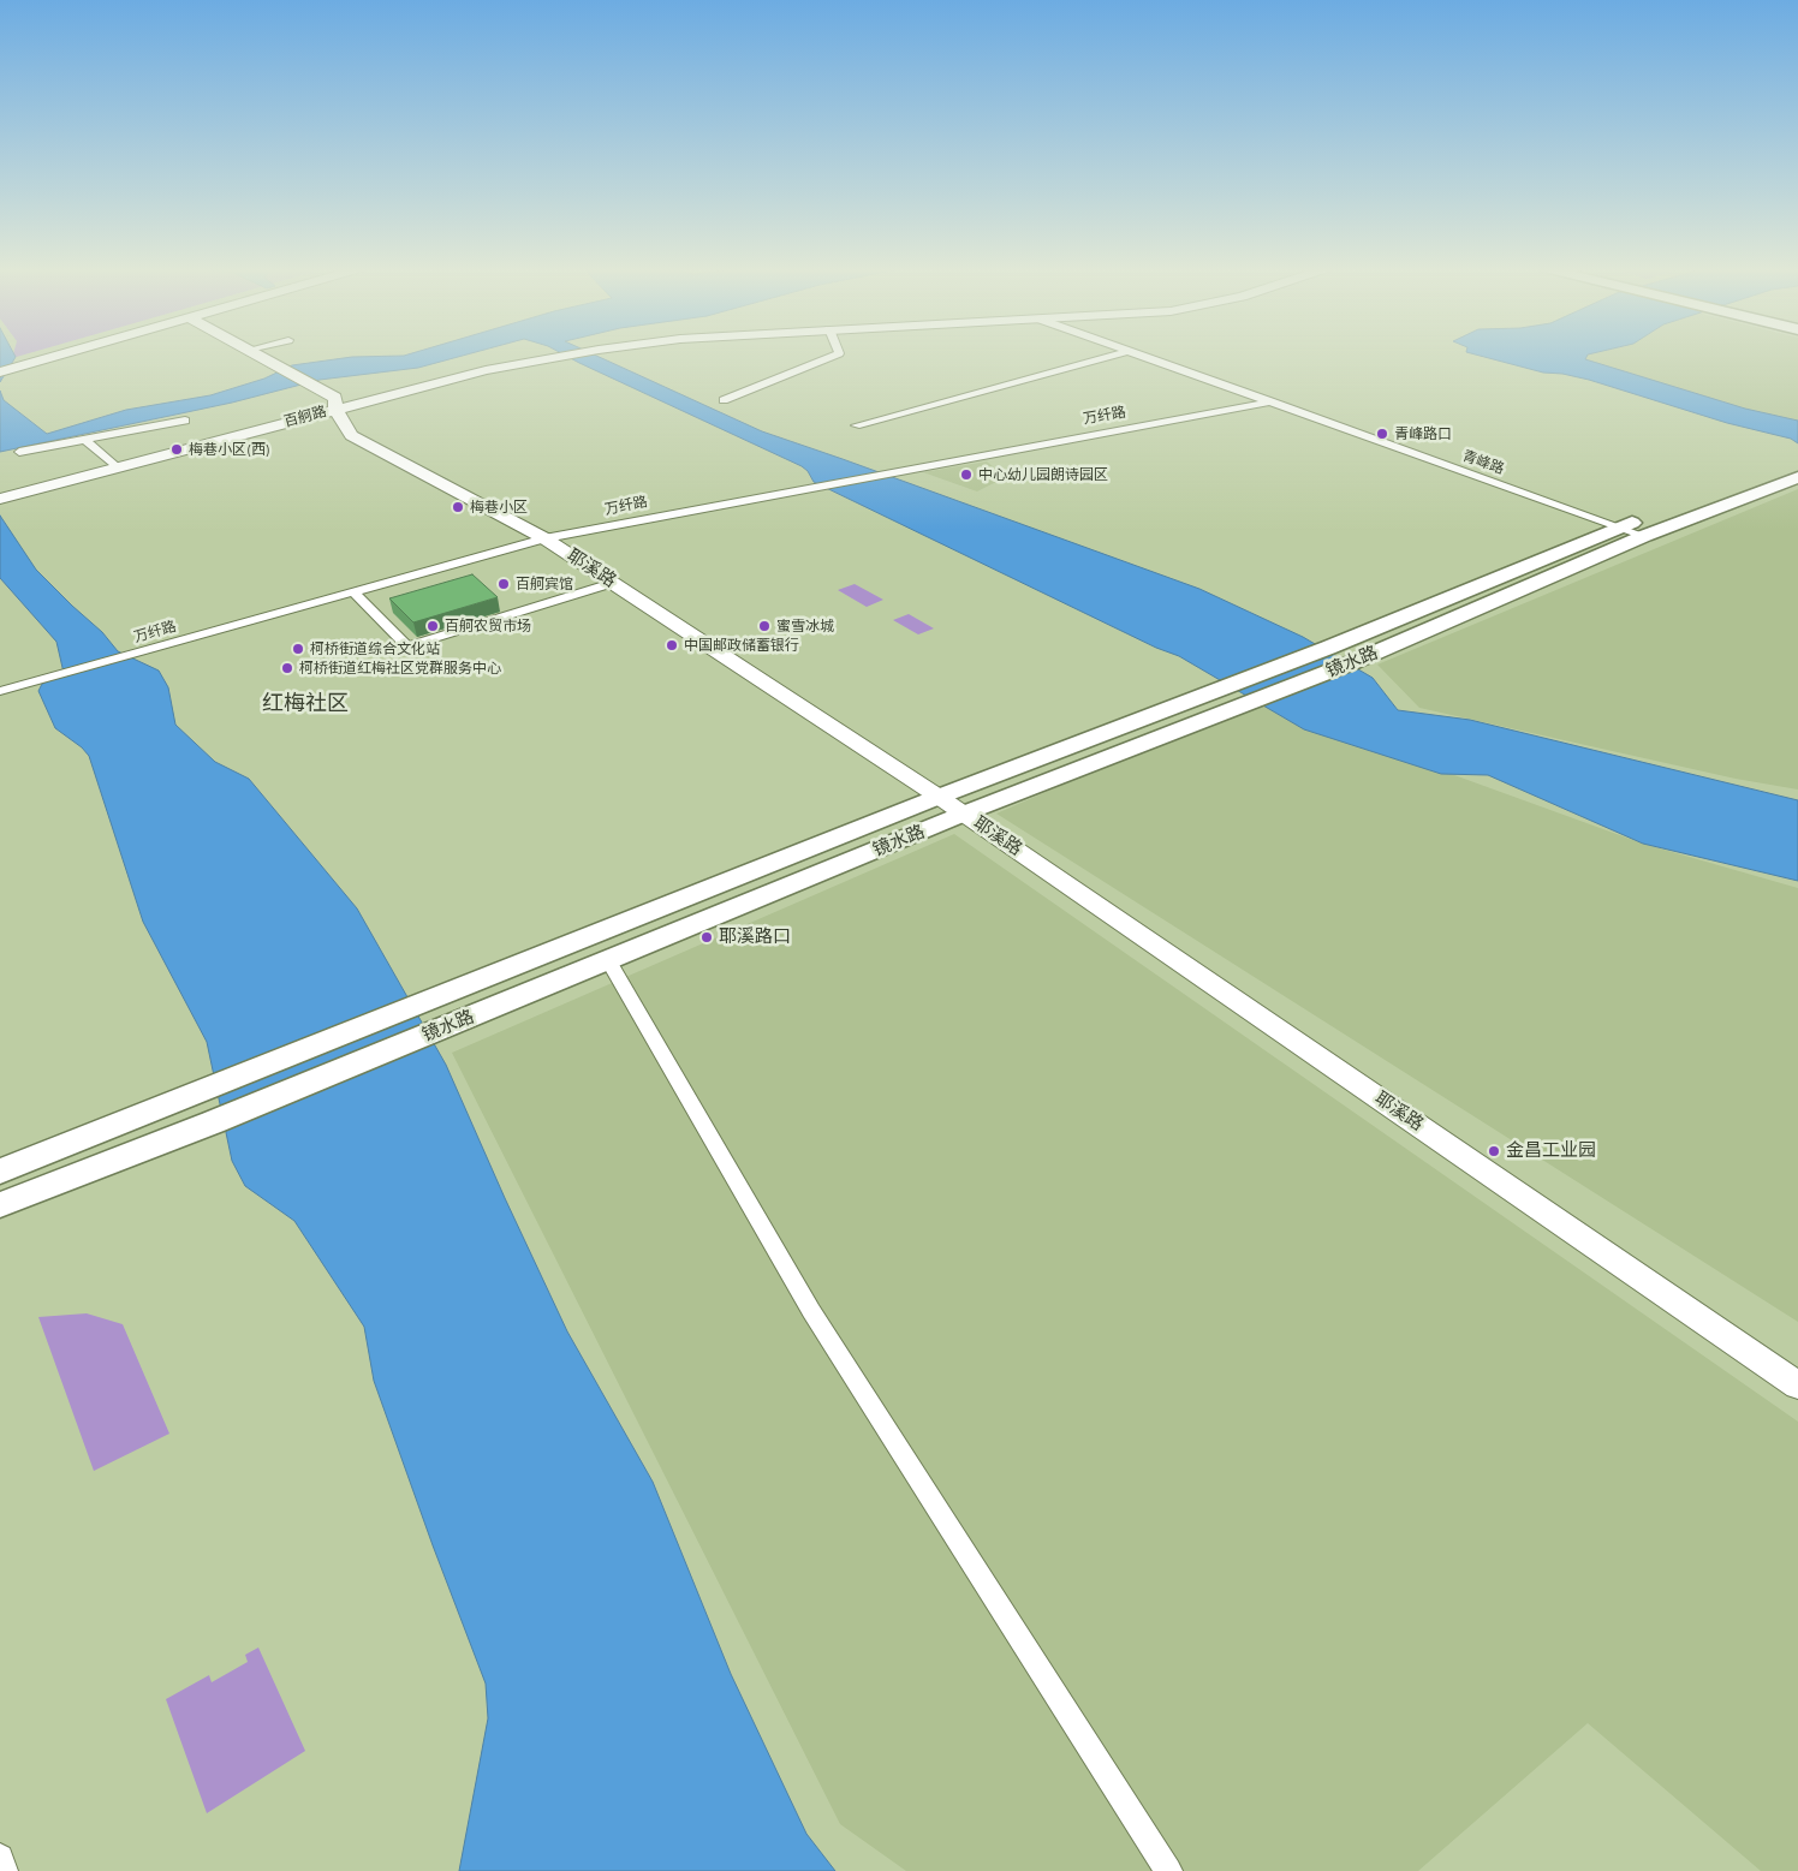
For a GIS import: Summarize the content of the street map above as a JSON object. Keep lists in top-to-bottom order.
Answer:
{
  "streets": {
    "main road": ["镜水路"],
    "street": [
      "万纤路",
      "百舸路",
      "青峰路",
      "耶溪路"
    ]
  },
  "crossings": [
    ["万纤路", "青峰路"],
    ["万纤路", "耶溪路"],
    ["百舸路", "耶溪路"],
    ["青峰路", "镜水路"],
    ["耶溪路", "镜水路"]
  ],
  "districts": ["红梅社区"],
  "places": [
    "青峰路口",
    "梅巷小区(西)",
    "中心幼儿园朗诗园区",
    "梅巷小区",
    "百舸宾馆",
    "百舸农贸市场",
    "蜜雪冰城",
    "中国邮政储蓄银行",
    "柯桥街道综合文化站",
    "柯桥街道红梅社区党群服务中心",
    "耶溪路口",
    "金昌工业园"
  ]
}
